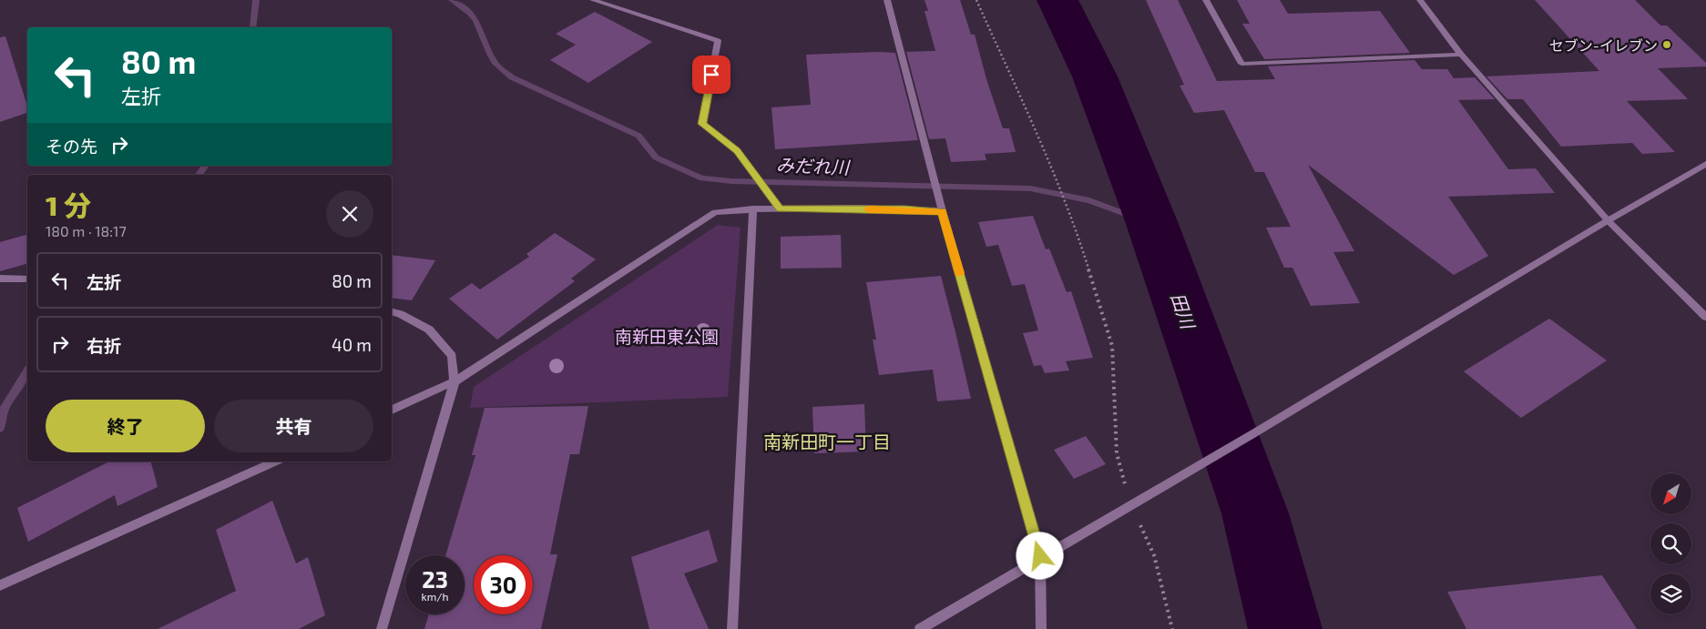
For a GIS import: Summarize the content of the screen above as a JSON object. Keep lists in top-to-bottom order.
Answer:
{
  "districts": ["南新田町一丁目"],
  "water": ["みだれ川", "田川"],
  "parks": ["南新田東公園"],
  "places": ["セブン-イレブン"],
  "north": "bottom left",
  "page": {
    "turn": ["80 m", "左折"],
    "then": "その先",
    "heading": ["1 分", "180 m · 18:17"],
    "list": [
      {
        "name": "左折",
        "value": "80 m"
      },
      {
        "name": "右折",
        "value": "40 m"
      }
    ],
    "buttons": ["終了", "共有"],
    "speed": "23 km/h",
    "limit": "30"
  }
}
